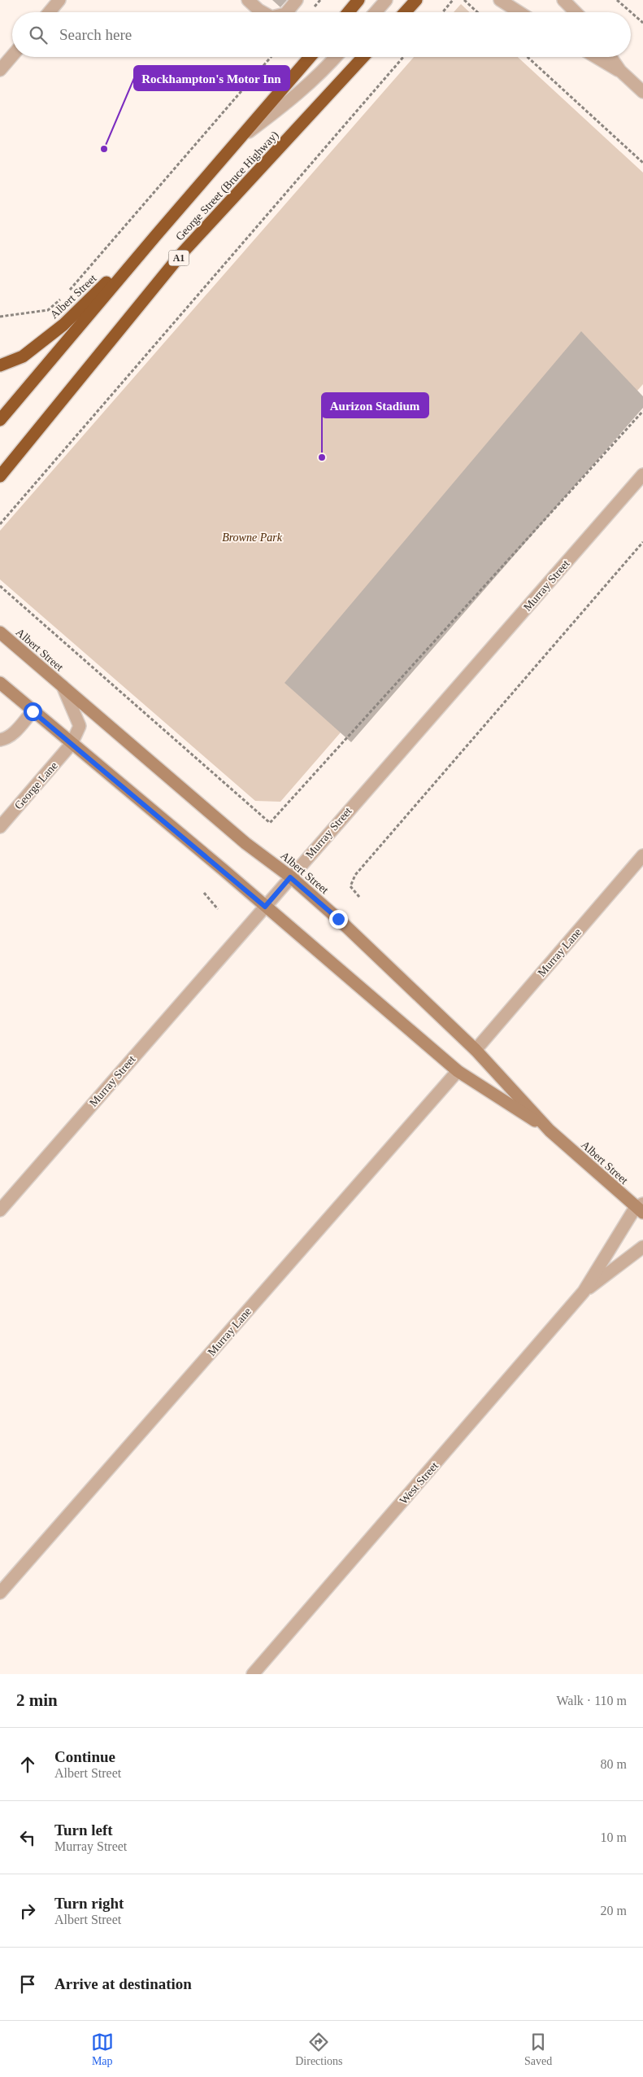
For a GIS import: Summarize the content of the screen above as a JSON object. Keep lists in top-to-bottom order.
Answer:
{
  "streets": {
    "highway": ["George Street (Bruce Highway)", "A1", "Albert Street"],
    "street": [
      "Murray Street",
      "George Lane",
      "Murray Lane",
      "West Street"
    ]
  },
  "crossings": [
    ["George Street (Bruce Highway)", "Albert Street"],
    ["Albert Street", "Murray Street"],
    ["Albert Street", "George Lane"],
    ["Albert Street", "Murray Lane"],
    ["Albert Street", "West Street"]
  ],
  "parks": ["Browne Park"],
  "places": ["Rockhampton's Motor Inn", "Aurizon Stadium"],
  "page": {
    "search": "Search here",
    "heading": ["2 min", "Walk · 110 m"],
    "list": [
      ["Continue", "Albert Street", "80 m"],
      ["Turn left", "Murray Street", "10 m"],
      ["Turn right", "Albert Street", "20 m"],
      "Arrive at destination"
    ],
    "nav": ["Map", "Directions", "Saved"]
  }
}
